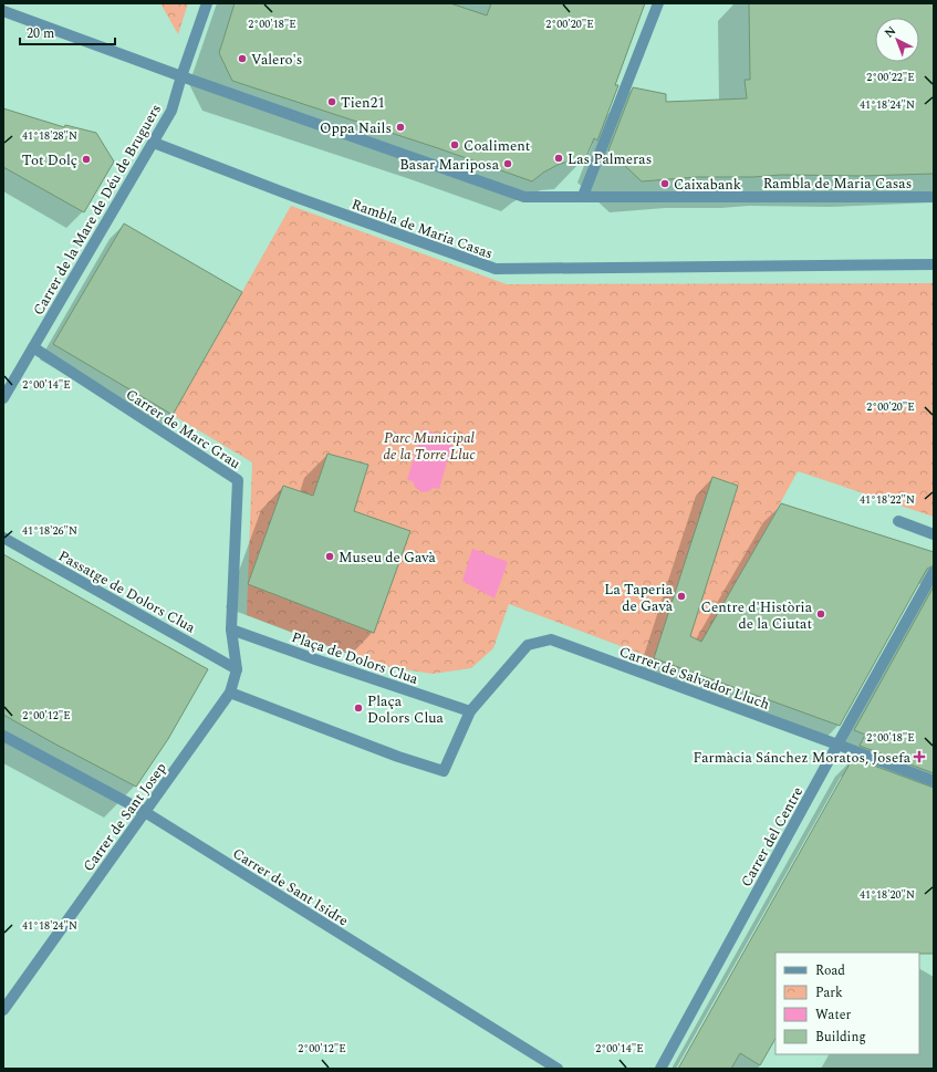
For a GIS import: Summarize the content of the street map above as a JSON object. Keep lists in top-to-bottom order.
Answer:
{
  "streets": {
    "street": [
      "Rambla de Maria Casas",
      "Carrer de la Mare de Déu de Bruguers",
      "Carrer de Marc Grau",
      "Passatge de Dolors Clua",
      "Plaça de Dolors Clua",
      "Carrer de Salvador Lluch",
      "Carrer de Sant Josep",
      "Carrer del Centre",
      "Carrer de Sant Isidre"
    ]
  },
  "crossings": [
    ["Rambla de Maria Casas", "Carrer de la Mare de Déu de Bruguers"],
    ["Carrer de la Mare de Déu de Bruguers", "Carrer de Marc Grau"],
    ["Carrer de Marc Grau", "Plaça de Dolors Clua"],
    ["Carrer de Marc Grau", "Carrer de Sant Josep"],
    ["Passatge de Dolors Clua", "Carrer de Sant Josep"],
    ["Plaça de Dolors Clua", "Carrer de Salvador Lluch"],
    ["Plaça de Dolors Clua", "Carrer de Sant Josep"],
    ["Carrer de Salvador Lluch", "Carrer del Centre"],
    ["Carrer de Sant Josep", "Carrer de Sant Isidre"]
  ],
  "parks": ["Parc Municipal de la Torre Lluc"],
  "places": {
    "other": [
      "Valero's",
      "Tien21",
      "Oppa Nails",
      "Coaliment",
      "Las Palmeras",
      "Tot Dolç",
      "Basar Mariposa",
      "Caixabank",
      "Museu de Gavà",
      "La Taperia de Gavà",
      "Centre d'Història de la Ciutat",
      "Plaça Dolors Clua"
    ],
    "health": ["Farmàcia Sánchez Moratos, Josefa"]
  },
  "legend": [
    "Road",
    "Park",
    "Water",
    "Building"
  ],
  "scale_bar": "20 m",
  "north": "top left",
  "coordinates": [
    "2°00'18\"E",
    "2°00'20\"E",
    "2°00'22\"E",
    "41°18'24\"N",
    "41°18'28\"N",
    "2°00'14\"E",
    "41°18'22\"N",
    "41°18'26\"N",
    "2°00'12\"E",
    "41°18'20\"N"
  ]
}
